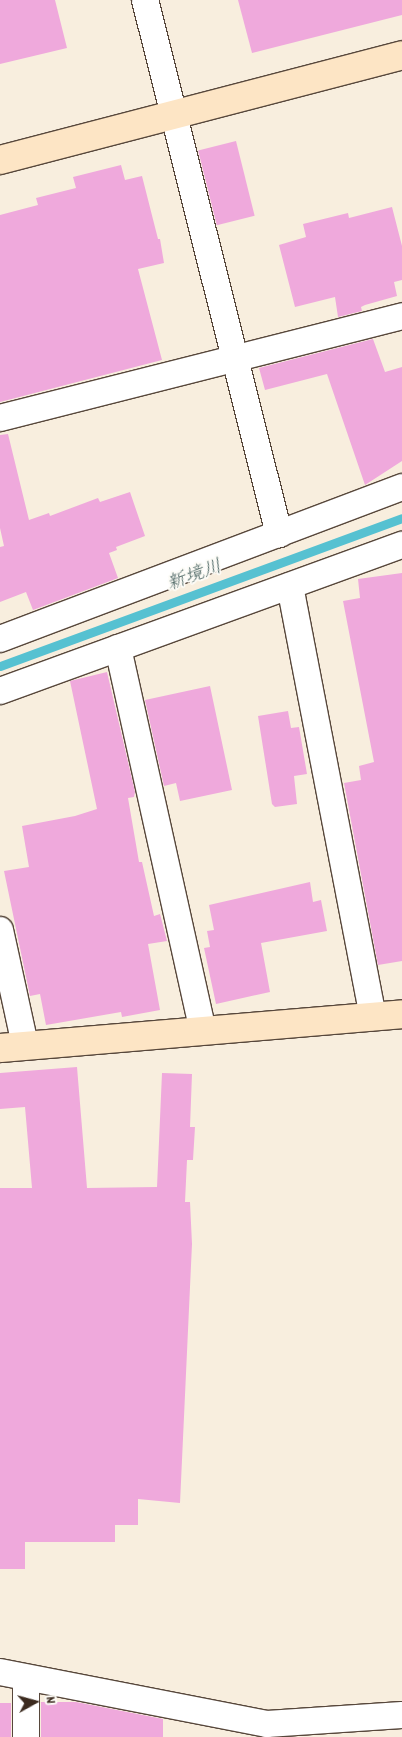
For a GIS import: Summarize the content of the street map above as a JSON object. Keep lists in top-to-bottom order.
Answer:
{
  "water": ["新境川"],
  "north": "right"
}
